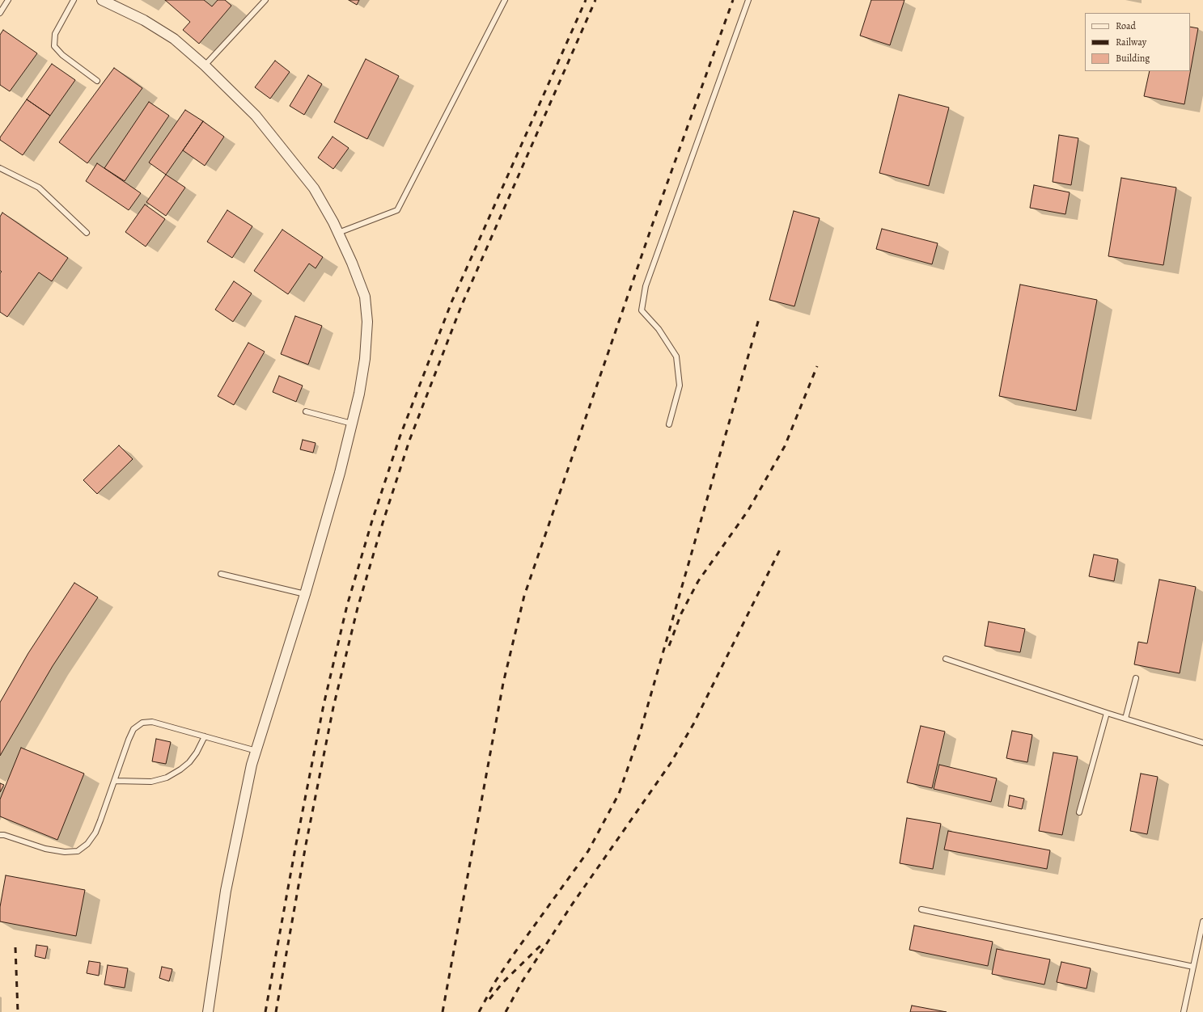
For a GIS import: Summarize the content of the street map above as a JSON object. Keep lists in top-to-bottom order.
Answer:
{
  "legend": ["Road", "Railway", "Building"]
}
